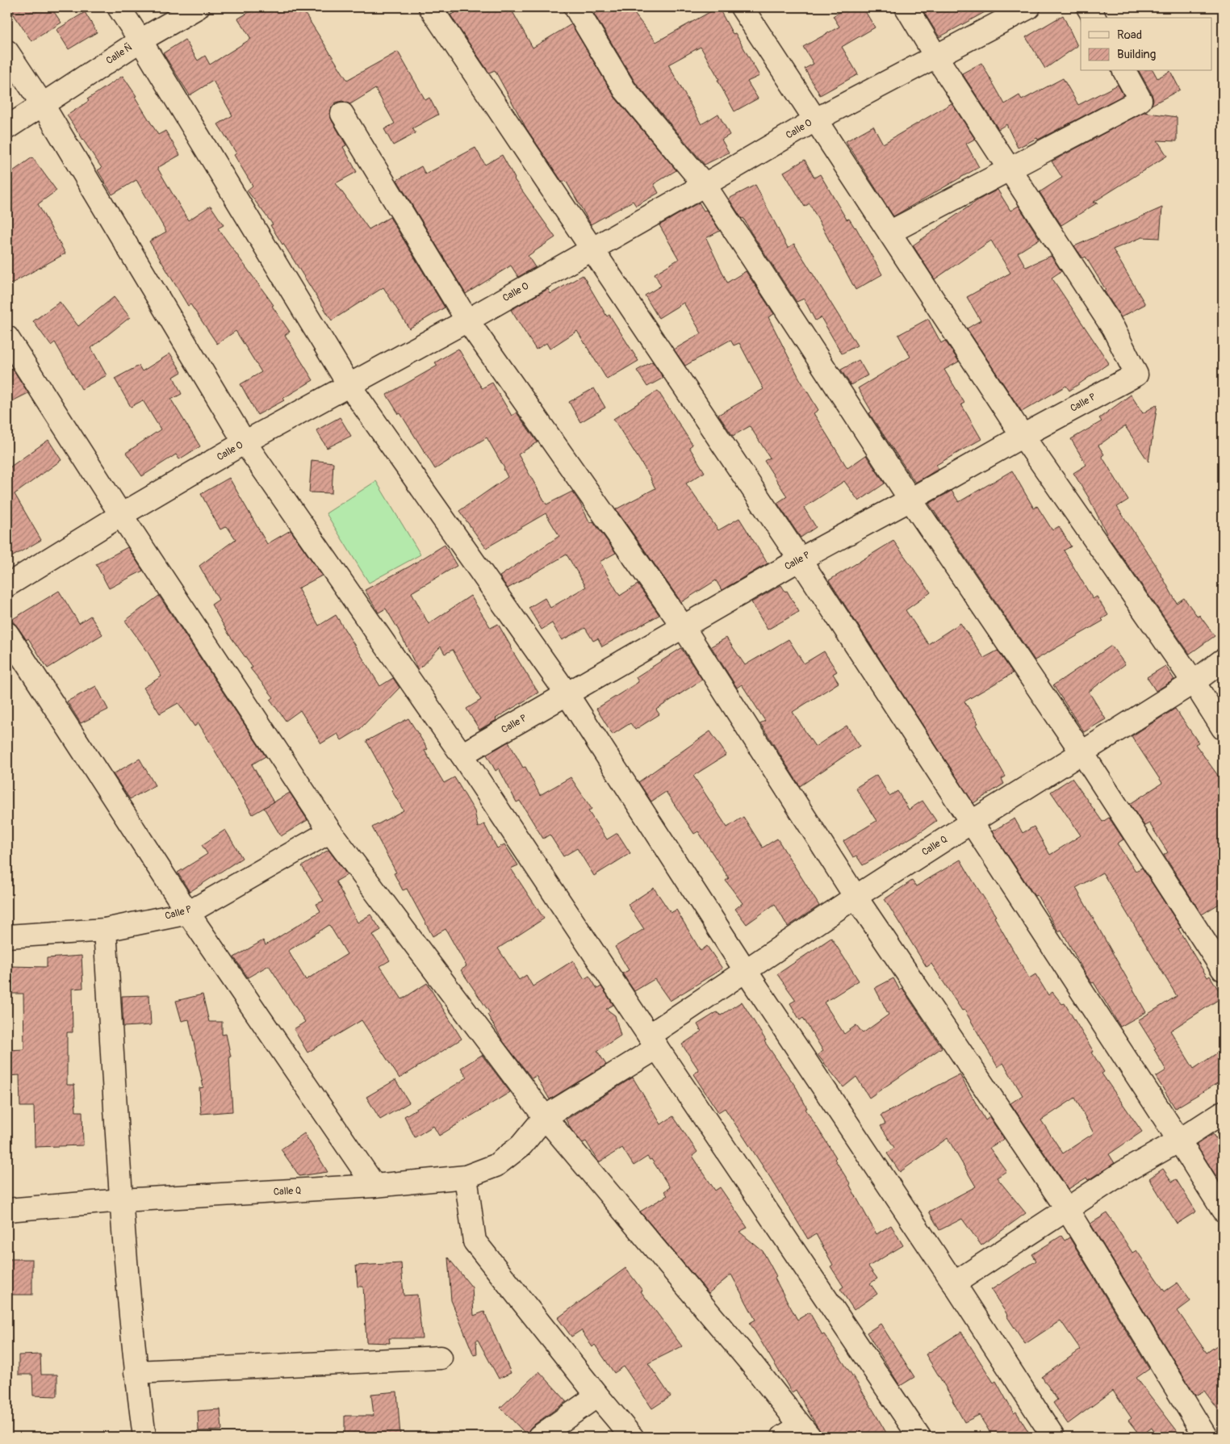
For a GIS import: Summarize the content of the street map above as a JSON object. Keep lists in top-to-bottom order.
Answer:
{
  "streets": {
    "street": [
      "Calle Ñ",
      "Calle O",
      "Calle P",
      "Calle Q"
    ]
  },
  "legend": ["Road", "Building"]
}
